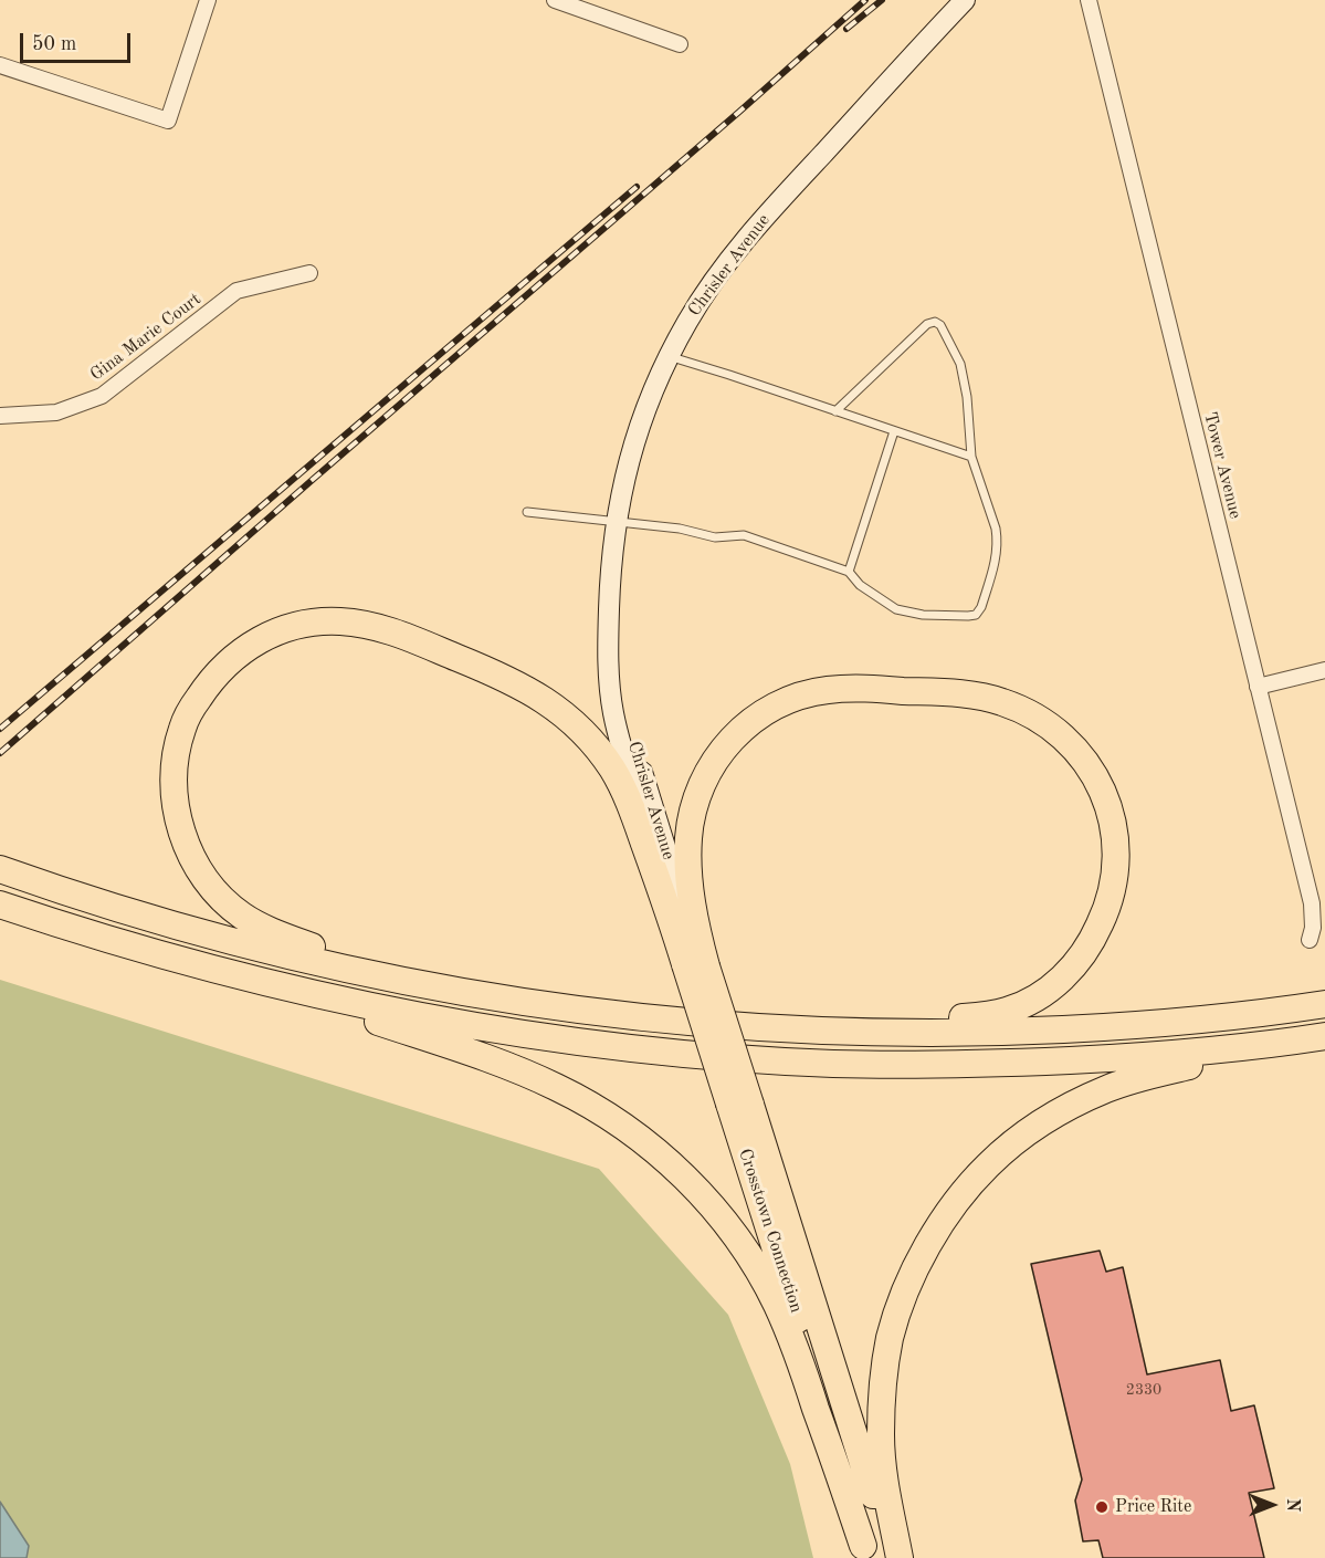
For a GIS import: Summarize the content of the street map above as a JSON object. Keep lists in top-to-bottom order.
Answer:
{
  "streets": {
    "highway": ["Crosstown Connection"],
    "street": ["Chrisler Avenue", "Gina Marie Court", "Tower Avenue"]
  },
  "crossings": [
    ["Chrisler Avenue", "Crosstown Connection"]
  ],
  "places": ["Price Rite"],
  "house_numbers": ["2330"],
  "scale_bar": "50 m",
  "north": "right"
}
